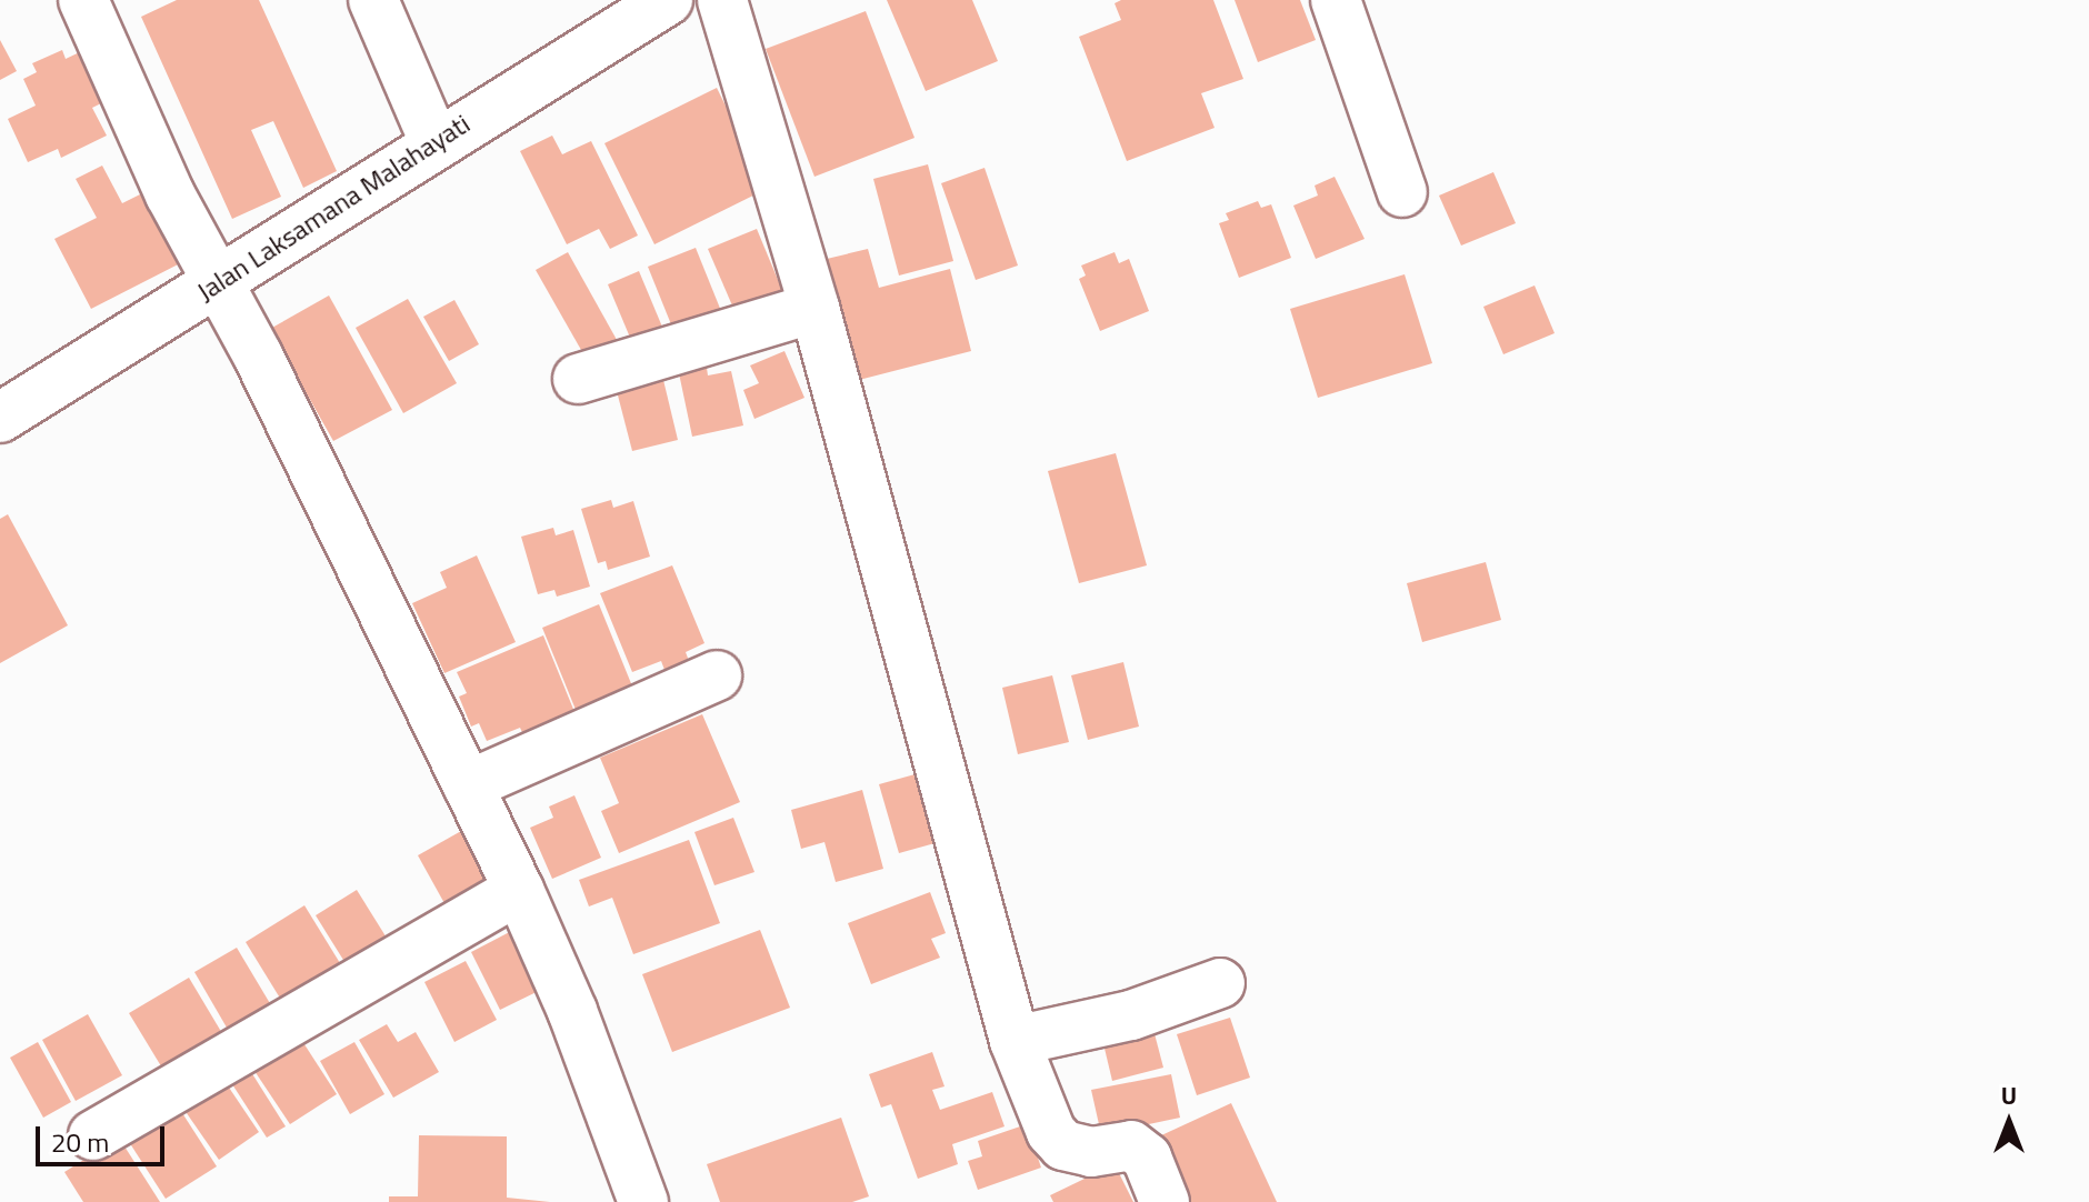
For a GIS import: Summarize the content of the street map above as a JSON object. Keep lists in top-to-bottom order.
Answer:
{
  "streets": {
    "main road": ["Jalan Laksamana Malahayati"]
  },
  "scale_bar": "20 m",
  "north": "top"
}
